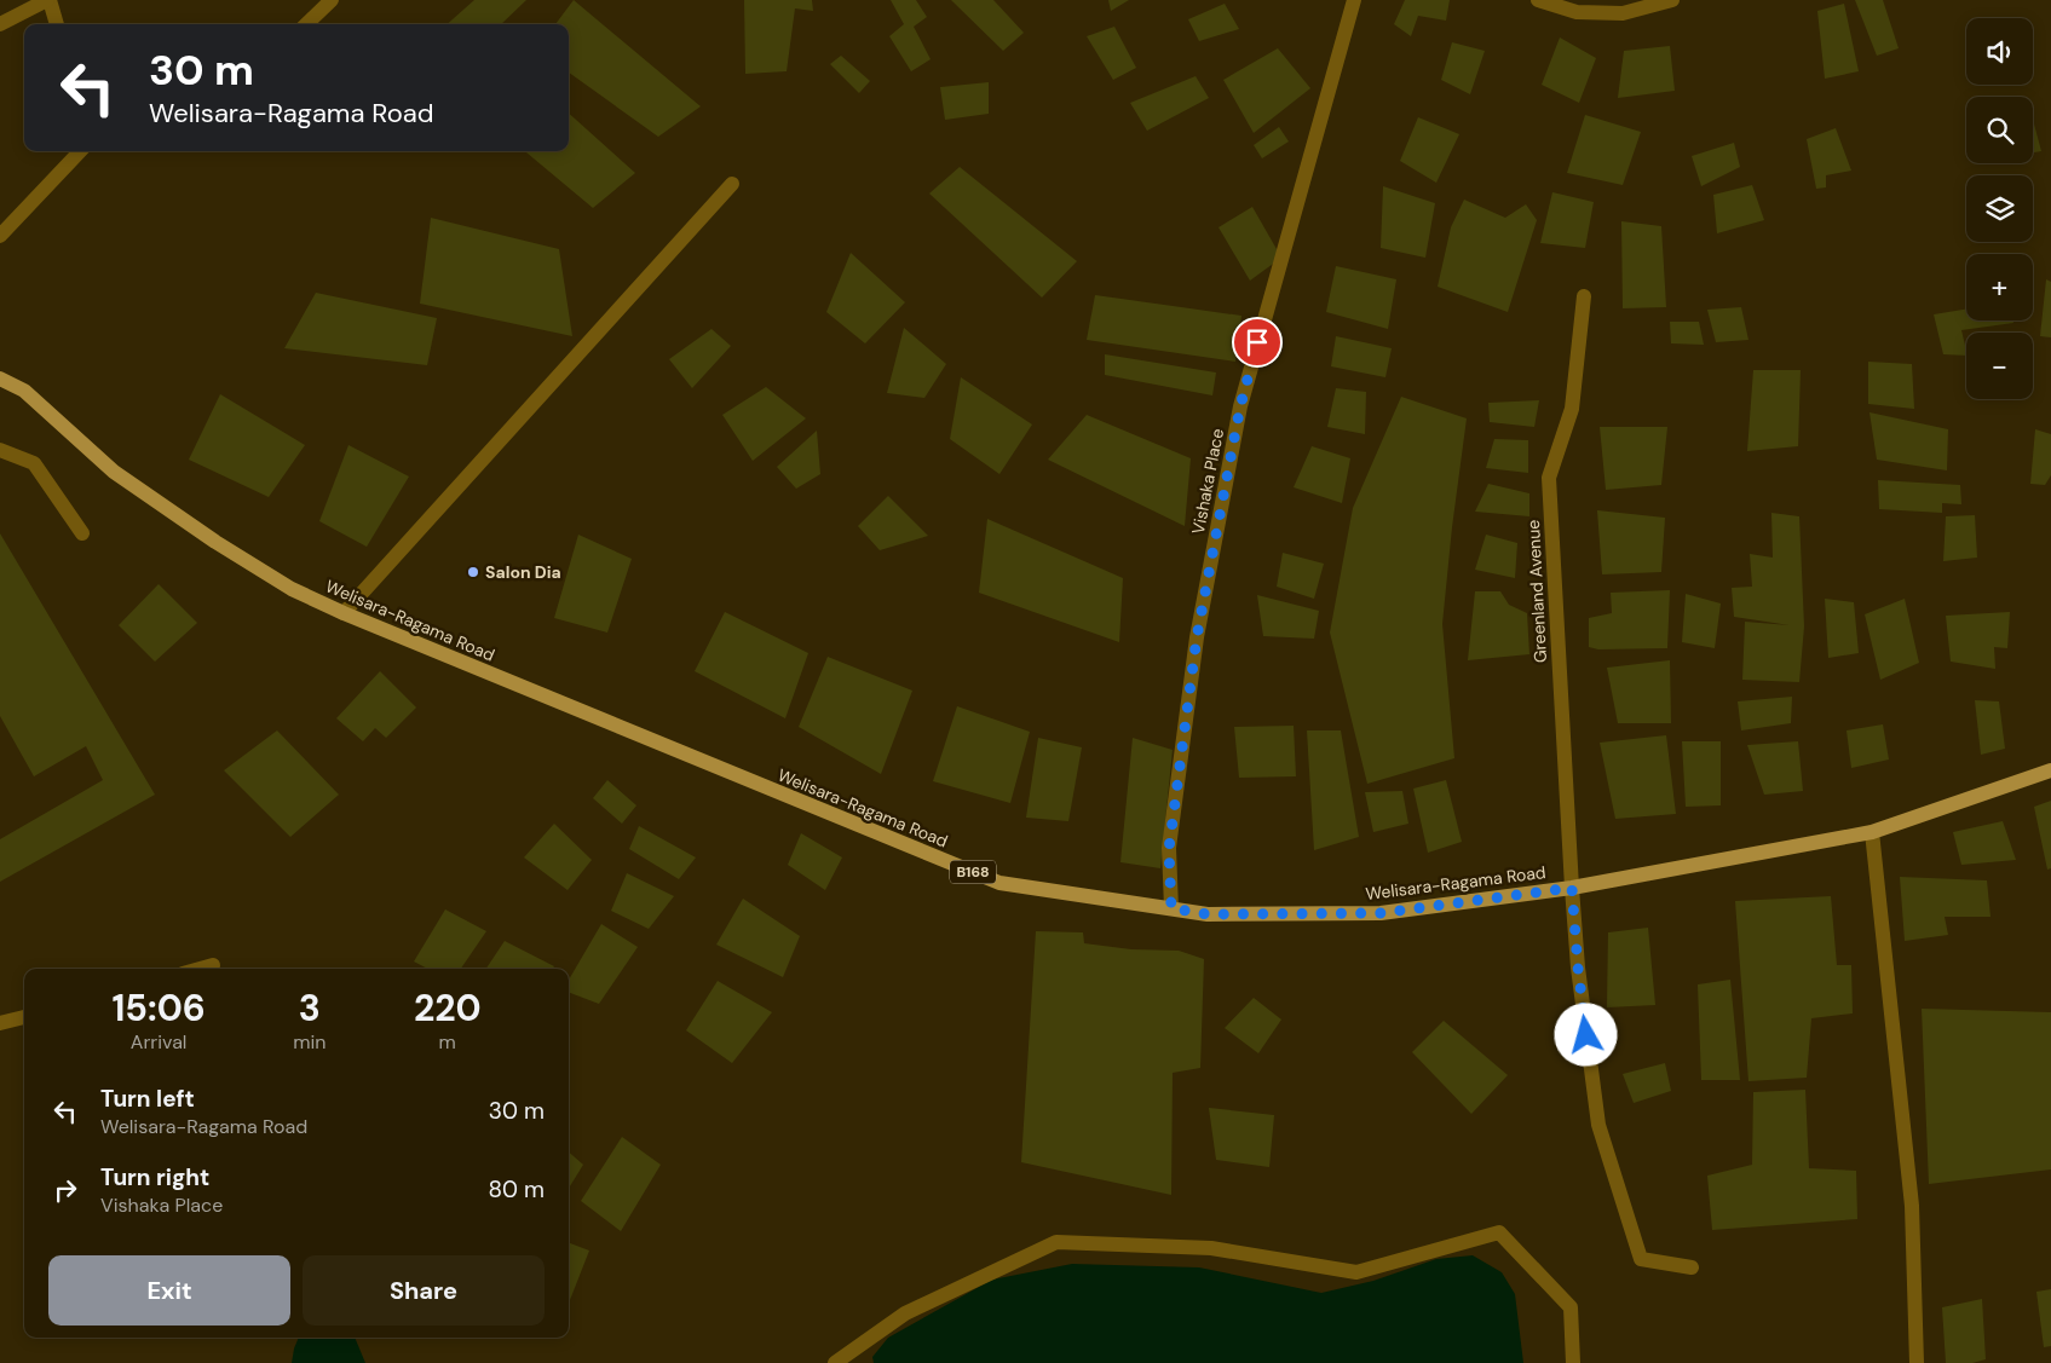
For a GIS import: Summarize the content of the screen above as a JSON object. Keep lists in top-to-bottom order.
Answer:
{
  "streets": {
    "main road": ["Welisara-Ragama Road", "B168"],
    "street": ["Vishaka Place", "Greenland Avenue"]
  },
  "crossings": [
    ["Vishaka Place", "Welisara-Ragama Road"],
    ["Greenland Avenue", "Welisara-Ragama Road"]
  ],
  "places": ["Salon Dia"],
  "page": {
    "map_buttons": ["+", "−"],
    "turn": ["30 m", "Welisara-Ragama Road"],
    "eta": [
      "15:06",
      "Arrival",
      "3",
      "min",
      "220",
      "m"
    ],
    "list": [
      {
        "name": "Turn left",
        "note": "Welisara-Ragama Road",
        "value": "30 m"
      },
      {
        "name": "Turn right",
        "note": "Vishaka Place",
        "value": "80 m"
      }
    ],
    "buttons": ["Exit", "Share"]
  }
}
